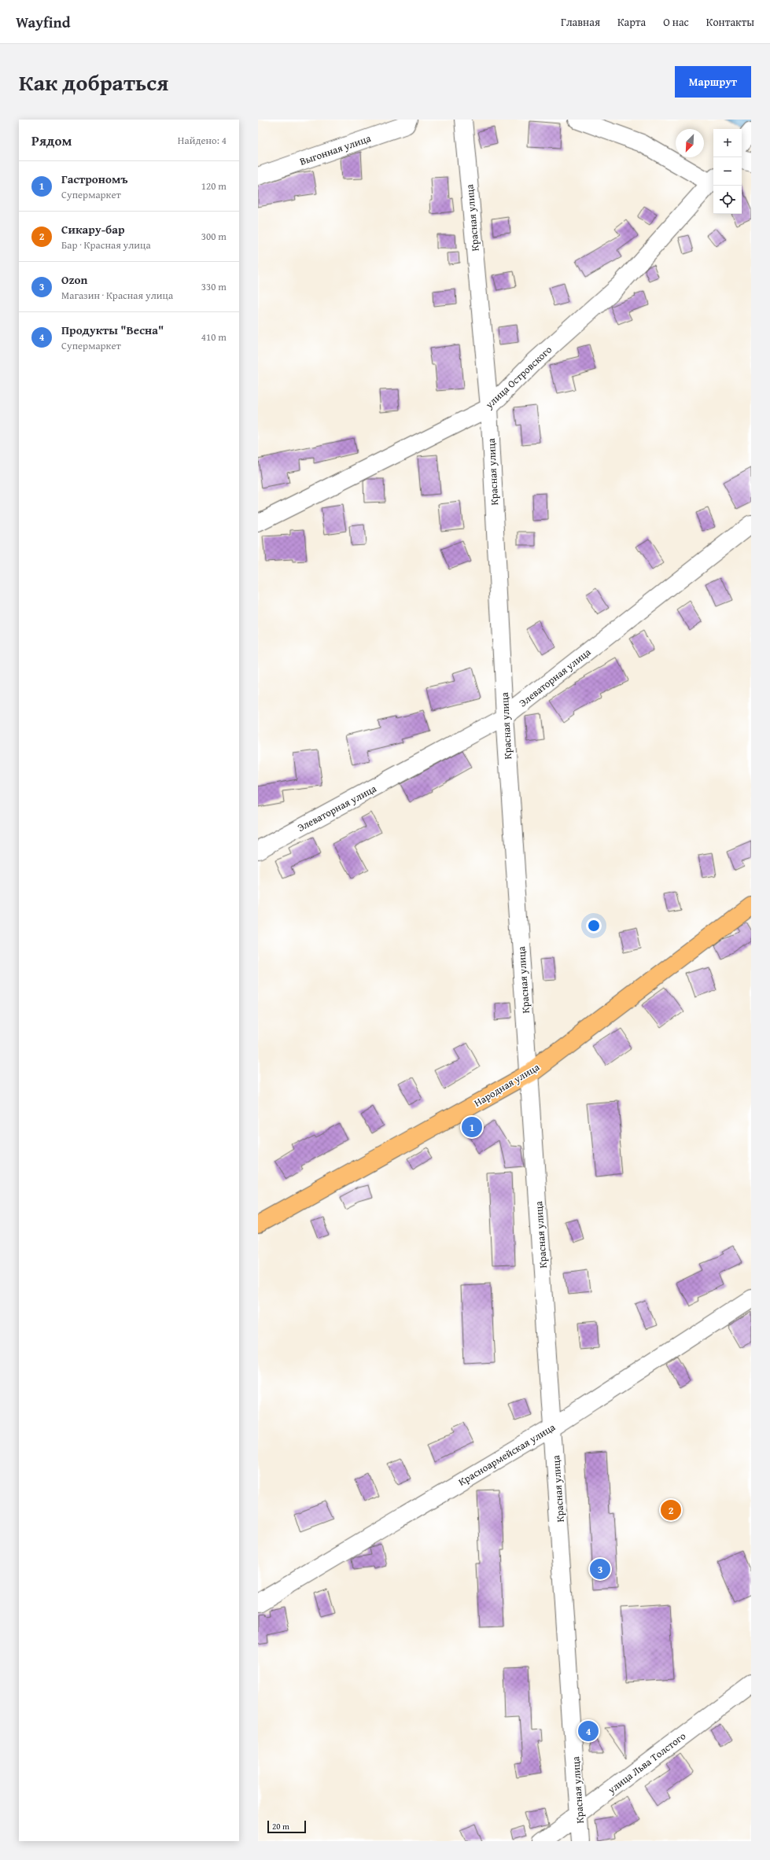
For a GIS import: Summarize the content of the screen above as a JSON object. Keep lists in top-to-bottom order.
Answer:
{
  "streets": {
    "main road": ["Народная улица"],
    "street": [
      "Выгонная улица",
      "Красная улица",
      "улица Островского",
      "Элеваторная улица",
      "Красноармейская улица",
      "улица Льва Толстого"
    ]
  },
  "crossings": [
    ["Красная улица", "улица Островского"],
    ["Красная улица", "Элеваторная улица"],
    ["Красная улица", "Народная улица"],
    ["Красная улица", "Красноармейская улица"],
    ["Красная улица", "улица Льва Толстого"]
  ],
  "scale_bar": "20 m",
  "north": "bottom left",
  "page": {
    "header": "Wayfind",
    "nav": [
      "Главная",
      "Карта",
      "О нас",
      "Контакты"
    ],
    "title": "Как добраться",
    "buttons": "Маршрут",
    "heading": ["Рядом", "Найдено: 4"],
    "map_buttons": ["+", "−"],
    "list": [
      {
        "mark": "1",
        "name": "Гастрономъ",
        "note": "Супермаркет",
        "value": "120 m"
      },
      {
        "mark": "2",
        "name": "Сикару-бар",
        "note": "Бар · Красная улица",
        "value": "300 m"
      },
      {
        "mark": "3",
        "name": "Ozon",
        "note": "Магазин · Красная улица",
        "value": "330 m"
      },
      {
        "mark": "4",
        "name": "Продукты \"Весна\"",
        "note": "Супермаркет",
        "value": "410 m"
      }
    ],
    "pins": [
      "1",
      "2",
      "3",
      "4"
    ],
    "scale": "20 m"
  }
}
